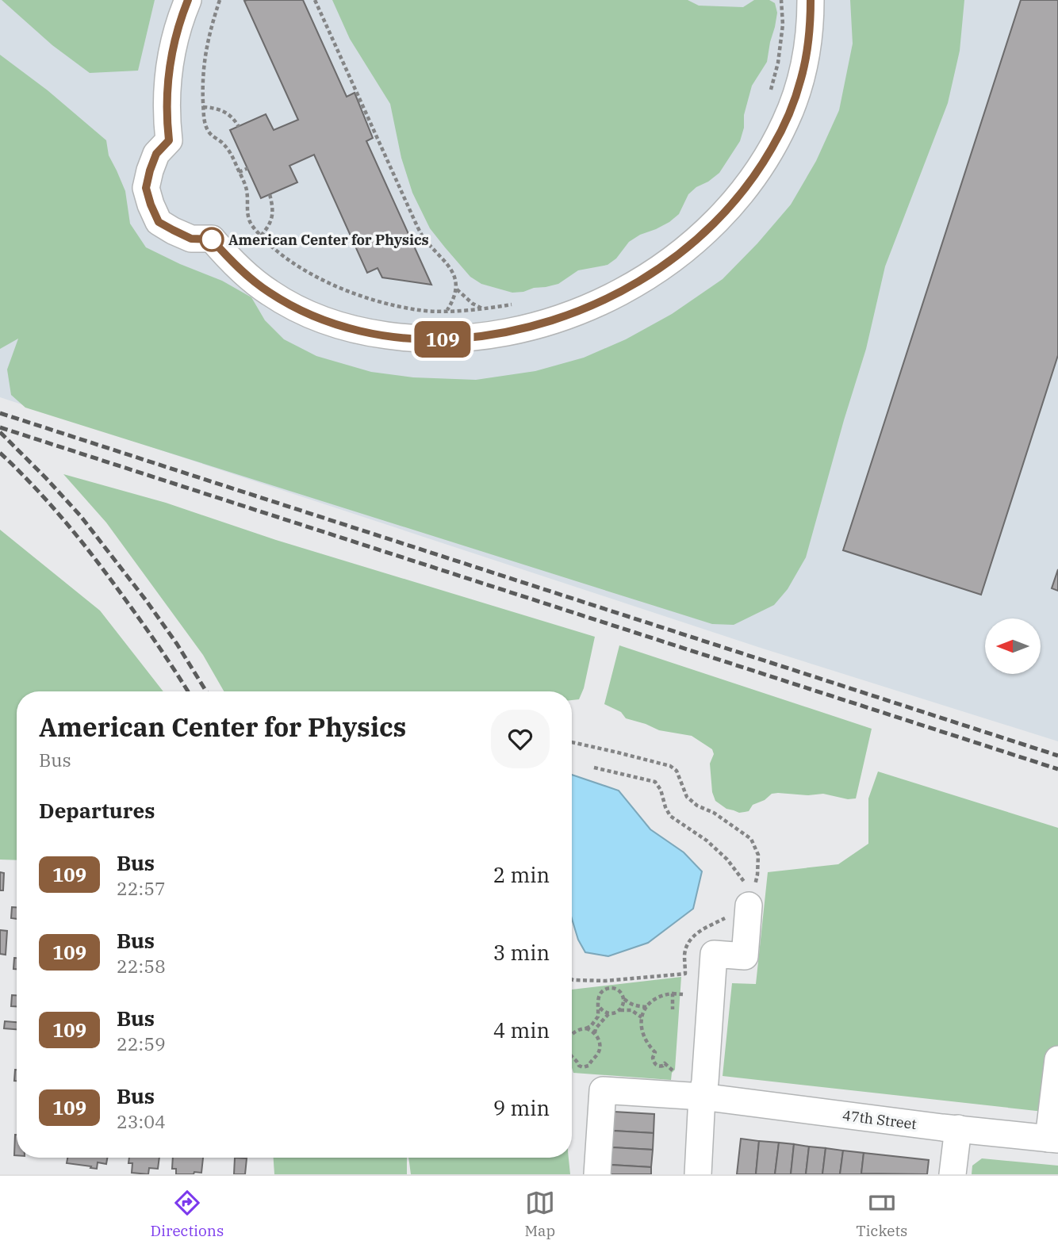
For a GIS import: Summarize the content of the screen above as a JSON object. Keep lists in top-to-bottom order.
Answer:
{
  "streets": {
    "street": ["47th Street"]
  },
  "places": ["American Center for Physics"],
  "lines": ["bus line 109"],
  "north": "left",
  "page": {
    "on_map": "109",
    "heading": [
      ["American Center for Physics", "Bus"],
      "Departures"
    ],
    "list": [
      {
        "mark": "109",
        "name": "Bus",
        "note": "22:57",
        "value": "2 min"
      },
      {
        "mark": "109",
        "name": "Bus",
        "note": "22:58",
        "value": "3 min"
      },
      {
        "mark": "109",
        "name": "Bus",
        "note": "22:59",
        "value": "4 min"
      },
      {
        "mark": "109",
        "name": "Bus",
        "note": "23:04",
        "value": "9 min"
      }
    ],
    "tabs": ["Directions", "Map", "Tickets"]
  }
}
